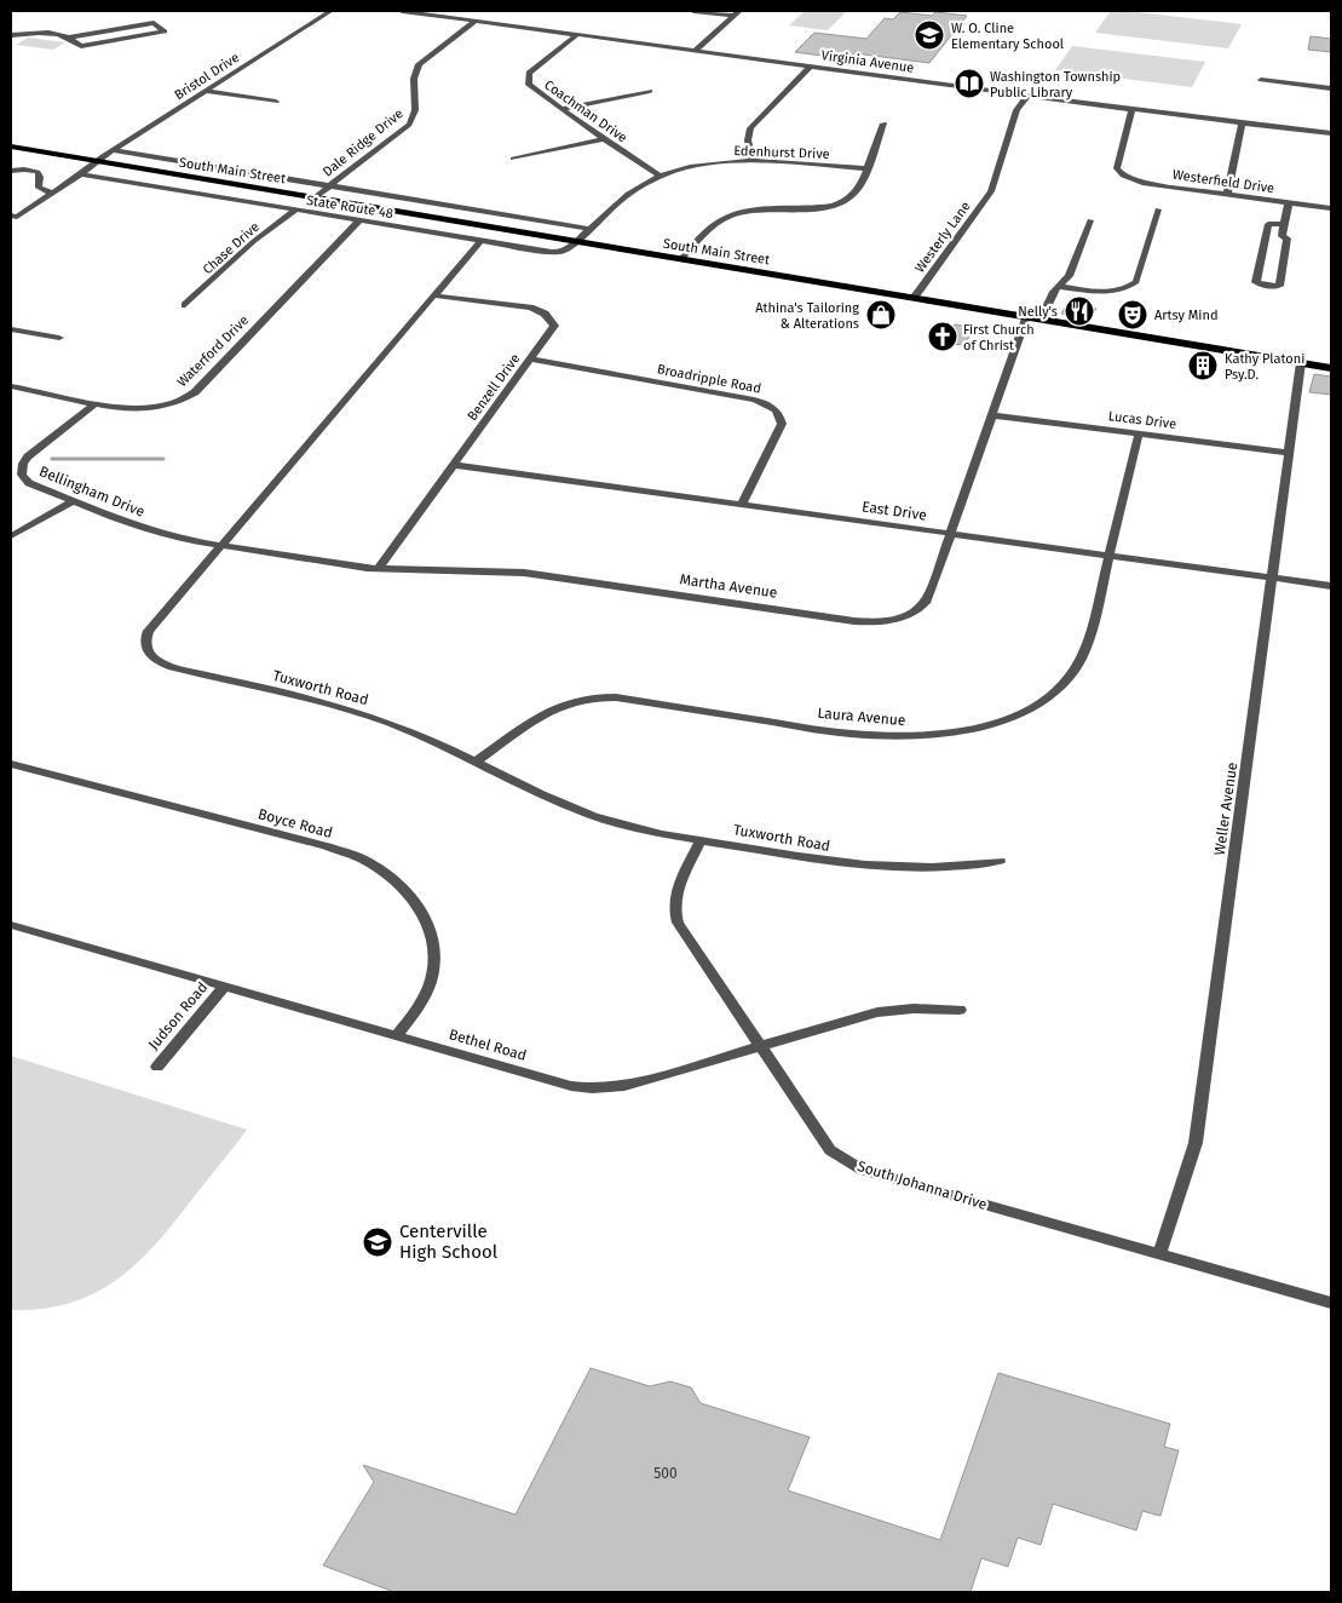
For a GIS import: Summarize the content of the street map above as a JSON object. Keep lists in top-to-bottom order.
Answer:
{
  "streets": {
    "main road": ["South Main Street"],
    "street": [
      "Virginia Avenue",
      "Bristol Drive",
      "Coachman Drive",
      "Dale Ridge Drive",
      "Edenhurst Drive",
      "Westerfield Drive",
      "State Route 48",
      "Westerly Lane",
      "Chase Drive",
      "Waterford Drive",
      "Broadripple Road",
      "Benzell Drive",
      "Lucas Drive",
      "Bellingham Drive",
      "East Drive",
      "Martha Avenue",
      "Tuxworth Road",
      "Laura Avenue",
      "Weller Avenue",
      "Boyce Road",
      "Judson Road",
      "Bethel Road",
      "South Johanna Drive"
    ]
  },
  "crossings": [
    ["Virginia Avenue", "Coachman Drive"],
    ["Virginia Avenue", "Dale Ridge Drive"],
    ["Virginia Avenue", "Westerfield Drive"],
    ["Virginia Avenue", "Westerly Lane"],
    ["Bristol Drive", "South Main Street"],
    ["Bristol Drive", "State Route 48"],
    ["Coachman Drive", "Edenhurst Drive"],
    ["Dale Ridge Drive", "South Main Street"],
    ["Edenhurst Drive", "South Main Street"],
    ["Edenhurst Drive", "State Route 48"],
    ["South Main Street", "State Route 48"],
    ["South Main Street", "Westerly Lane"],
    ["South Main Street", "Martha Avenue"],
    ["South Main Street", "Weller Avenue"],
    ["State Route 48", "Chase Drive"],
    ["State Route 48", "Waterford Drive"],
    ["State Route 48", "Tuxworth Road"],
    ["Waterford Drive", "Bellingham Drive"],
    ["Broadripple Road", "Benzell Drive"],
    ["Broadripple Road", "East Drive"],
    ["Benzell Drive", "East Drive"],
    ["Benzell Drive", "Martha Avenue"],
    ["Benzell Drive", "Tuxworth Road"],
    ["Lucas Drive", "Martha Avenue"],
    ["Lucas Drive", "Laura Avenue"],
    ["Lucas Drive", "Weller Avenue"],
    ["Bellingham Drive", "Martha Avenue"],
    ["Bellingham Drive", "Tuxworth Road"],
    ["East Drive", "Martha Avenue"],
    ["East Drive", "Laura Avenue"],
    ["East Drive", "Weller Avenue"],
    ["Martha Avenue", "Tuxworth Road"],
    ["Tuxworth Road", "Laura Avenue"],
    ["Tuxworth Road", "South Johanna Drive"],
    ["Weller Avenue", "South Johanna Drive"],
    ["Boyce Road", "Bethel Road"],
    ["Judson Road", "Bethel Road"],
    ["Bethel Road", "South Johanna Drive"]
  ],
  "places": {
    "school or university": ["W. O. Cline Elementary School", "Centerville High School"],
    "library": ["Washington Township Public Library"],
    "restaurant": ["Nelly's"],
    "shop": ["Athina's Tailoring & Alterations"],
    "theatre": ["Artsy Mind"],
    "church": ["First Church of Christ"],
    "building": ["Kathy Platoni Psy.D."]
  },
  "house_numbers": ["500"]
}
